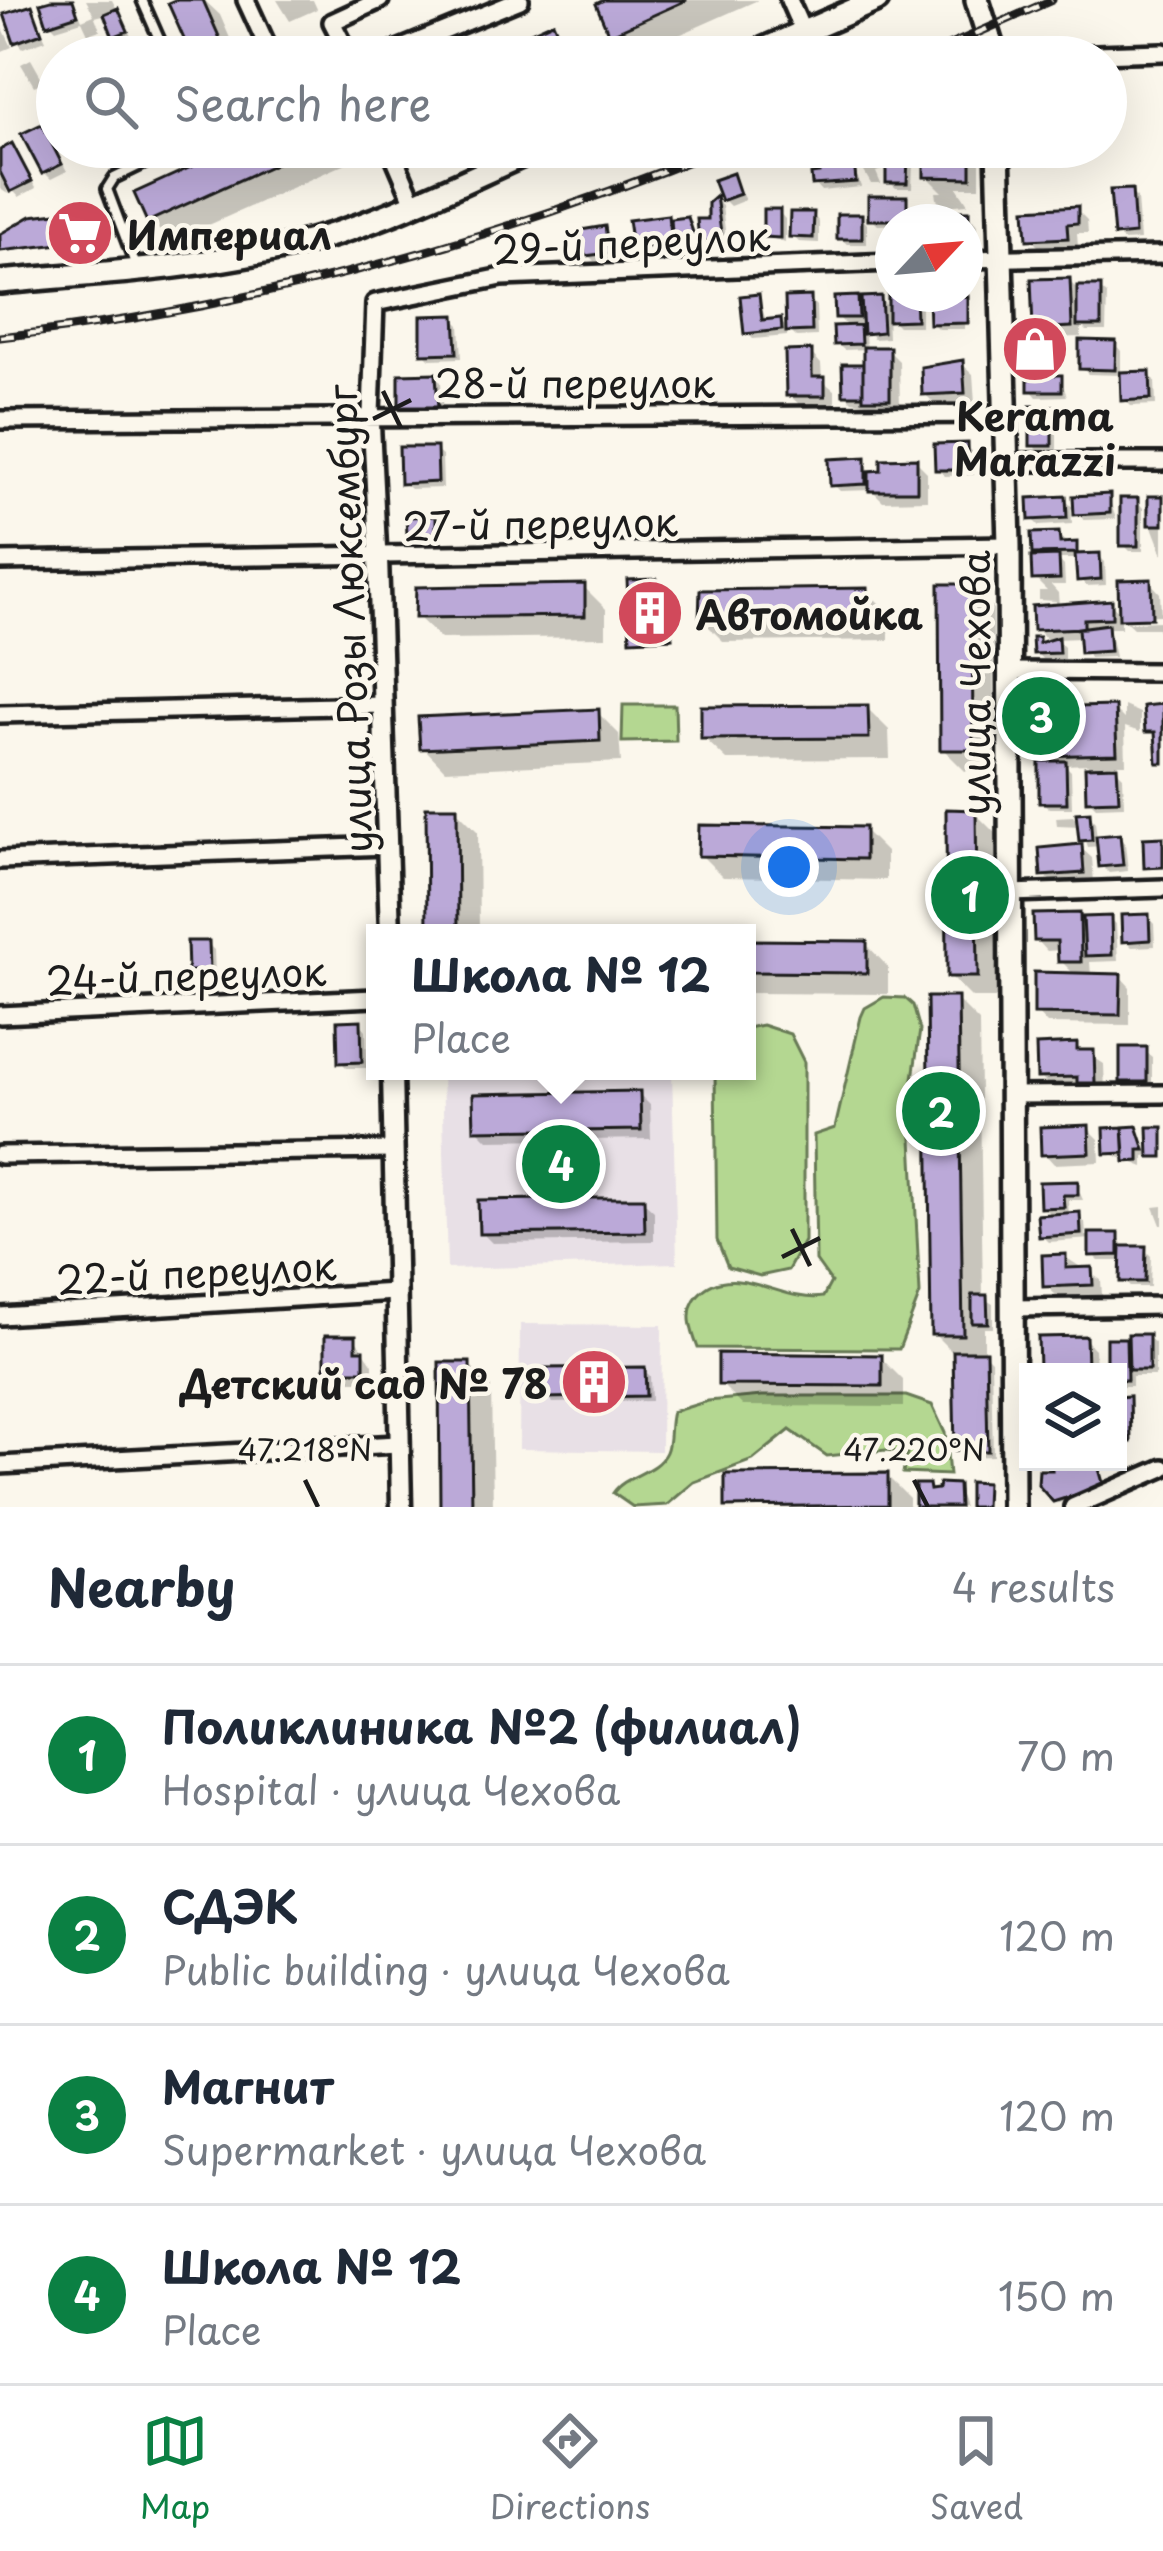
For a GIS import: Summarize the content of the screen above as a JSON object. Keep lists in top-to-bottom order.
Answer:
{
  "streets": {
    "main road": ["улица Чехова"],
    "street": [
      "29-й переулок",
      "28-й переулок",
      "27-й переулок",
      "улица Розы Люксембург",
      "24-й переулок",
      "22-й переулок"
    ]
  },
  "crossings": [
    ["29-й переулок", "улица Розы Люксембург"],
    ["28-й переулок", "улица Розы Люксембург"],
    ["28-й переулок", "улица Чехова"],
    ["27-й переулок", "улица Розы Люксембург"],
    ["27-й переулок", "улица Чехова"]
  ],
  "places": {
    "supermarket": ["Империал"],
    "shop": ["Kerama Marazzi"],
    "building": ["Автомойка", "Детский сад № 78"]
  },
  "north": "top right",
  "page": {
    "search": "Search here",
    "pins": [
      "3",
      "1",
      "2",
      "4"
    ],
    "popup": ["Школа № 12", "Place"],
    "heading": ["Nearby", "4 results"],
    "list": [
      {
        "mark": "1",
        "name": "Поликлиника №2 (филиал)",
        "note": "Hospital · улица Чехова",
        "value": "70 m"
      },
      {
        "mark": "2",
        "name": "СДЭК",
        "note": "Public building · улица Чехова",
        "value": "120 m"
      },
      {
        "mark": "3",
        "name": "Магнит",
        "note": "Supermarket · улица Чехова",
        "value": "120 m"
      },
      {
        "mark": "4",
        "name": "Школа № 12",
        "note": "Place",
        "value": "150 m"
      }
    ],
    "nav": ["Map", "Directions", "Saved"]
  },
  "coordinates": ["47.218°N", "47.220°N"]
}
